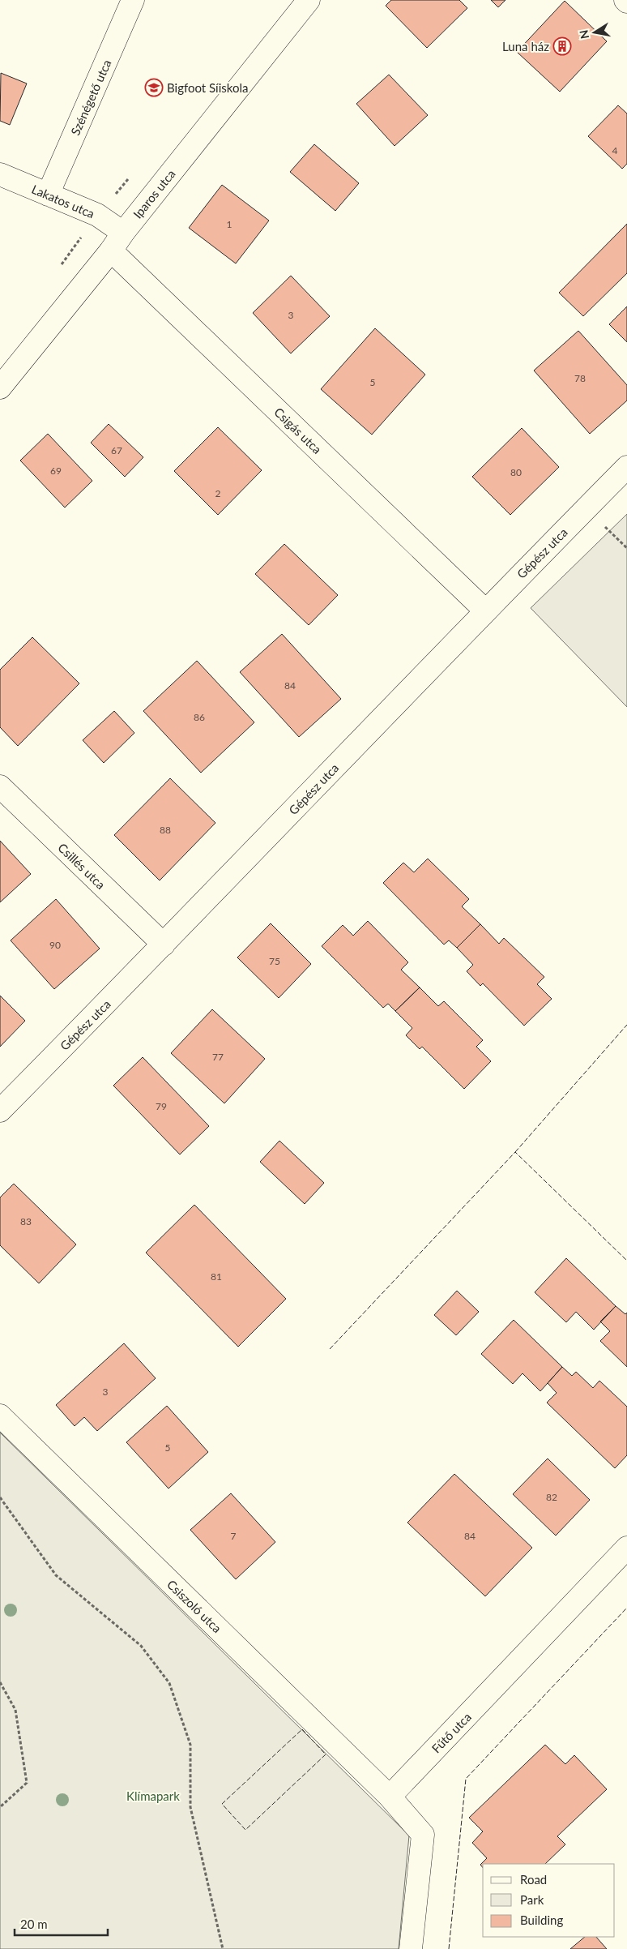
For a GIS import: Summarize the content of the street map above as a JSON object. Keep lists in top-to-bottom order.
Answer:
{
  "streets": {
    "street": [
      "Szénégető utca",
      "Iparos utca",
      "Lakatos utca",
      "Csigás utca",
      "Gépész utca",
      "Csillés utca",
      "Csiszoló utca",
      "Fűtő utca"
    ]
  },
  "crossings": [
    ["Szénégető utca", "Lakatos utca"],
    ["Iparos utca", "Lakatos utca"],
    ["Iparos utca", "Csigás utca"],
    ["Csigás utca", "Gépész utca"],
    ["Gépész utca", "Csillés utca"],
    ["Csiszoló utca", "Fűtő utca"]
  ],
  "parks": ["Klímapark"],
  "places": {
    "building": ["Luna ház"],
    "school or university": ["Bigfoot Síiskola"]
  },
  "house_numbers": [
    "4",
    "1",
    "3",
    "78",
    "5",
    "67",
    "69",
    "80",
    "2",
    "84",
    "86",
    "88",
    "90",
    "75",
    "77",
    "79",
    "83",
    "81",
    "3",
    "5",
    "82",
    "7",
    "84"
  ],
  "legend": ["Road", "Park", "Building"],
  "scale_bar": "20 m",
  "north": "left"
}
